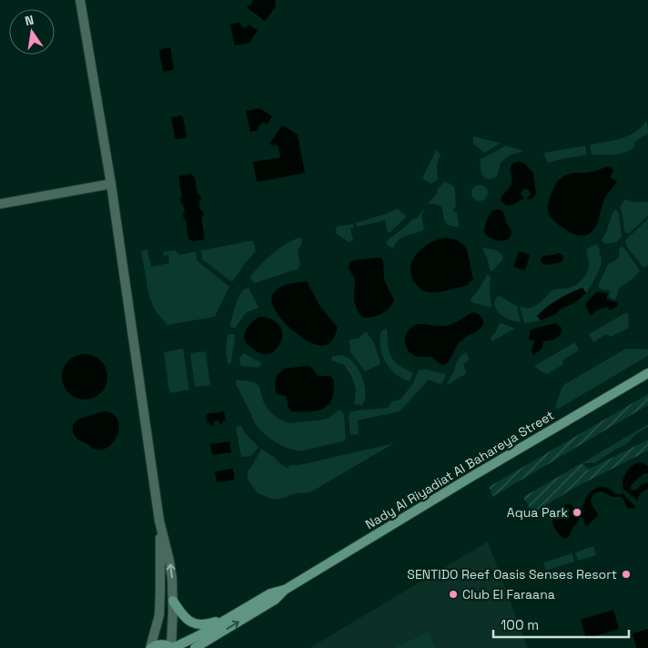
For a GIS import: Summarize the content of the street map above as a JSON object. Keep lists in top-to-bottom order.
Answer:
{
  "streets": {
    "main road": ["Nady Al Riyadiat Al Bahareya Street"]
  },
  "places": ["Aqua Park", "SENTIDO Reef Oasis Senses Resort", "Club El Faraana"],
  "scale_bar": "100 m",
  "north": "top"
}
